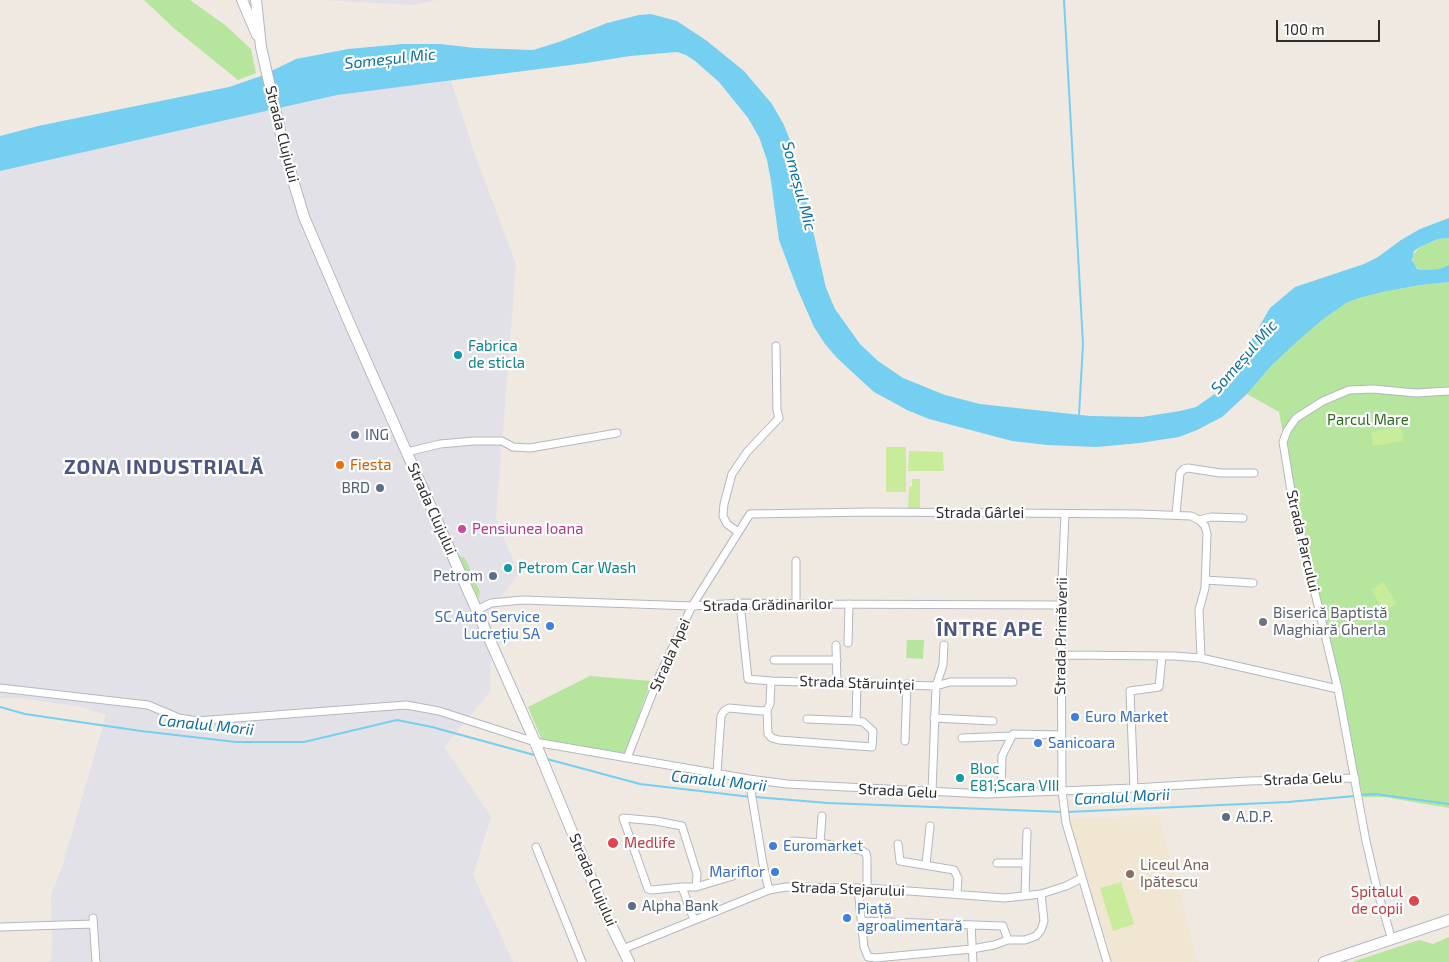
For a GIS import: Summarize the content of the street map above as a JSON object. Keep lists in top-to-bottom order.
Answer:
{
  "streets": {
    "main road": ["Strada Clujului"],
    "street": [
      "Strada Gârlei",
      "Strada Parcului",
      "Strada Grădinarilor",
      "Strada Primăverii",
      "Strada Apei",
      "Strada Stăruinței",
      "Strada Gelu",
      "Strada Stejarului"
    ]
  },
  "crossings": [
    ["Strada Clujului", "Strada Grădinarilor"],
    ["Strada Clujului", "Strada Gelu"],
    ["Strada Clujului", "Strada Stejarului"],
    ["Strada Gârlei", "Strada Primăverii"],
    ["Strada Gârlei", "Strada Apei"],
    ["Strada Parcului", "Strada Gelu"],
    ["Strada Grădinarilor", "Strada Primăverii"],
    ["Strada Grădinarilor", "Strada Apei"],
    ["Strada Grădinarilor", "Strada Stăruinței"],
    ["Strada Primăverii", "Strada Gelu"],
    ["Strada Primăverii", "Strada Stejarului"],
    ["Strada Apei", "Strada Gelu"],
    ["Strada Stăruinței", "Strada Gelu"]
  ],
  "districts": ["ZONA INDUSTRIALĂ", "ÎNTRE APE"],
  "water": ["Someșul Mic", "Canalul Morii"],
  "parks": ["Parcul Mare"],
  "places": [
    "Fabrica de sticla",
    "ING",
    "Fiesta",
    "BRD",
    "Pensiunea Ioana",
    "Petrom Car Wash",
    "Petrom",
    "Biserică Baptistă Maghiară Gherla",
    "SC Auto Service Lucrețiu SA",
    "Euro Market",
    "Sanicoara",
    "Bloc E81;Scara VIII",
    "A.D.P.",
    "Medlife",
    "Euromarket",
    "Mariflor",
    "Liceul Ana Ipătescu",
    "Spitalul de copii",
    "Alpha Bank",
    "Piață agroalimentară"
  ],
  "scale_bar": "100 m"
}
